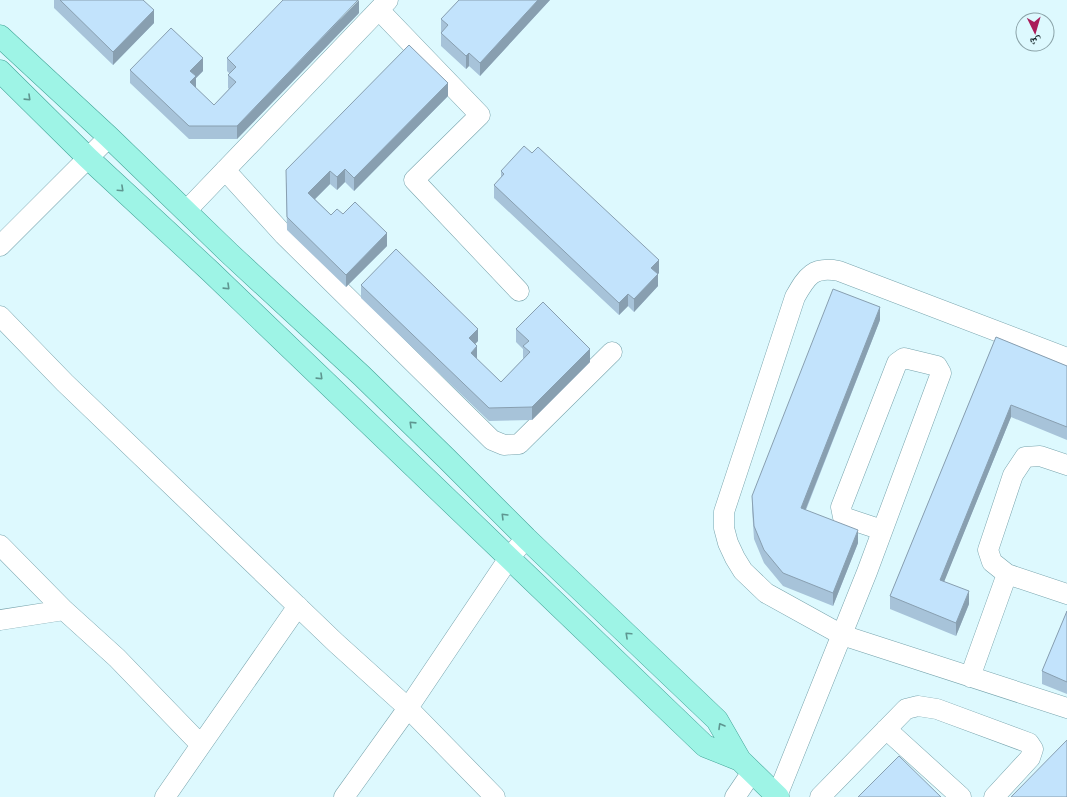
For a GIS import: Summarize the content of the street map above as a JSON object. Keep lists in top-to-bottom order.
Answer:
{
  "north": "bottom"
}
